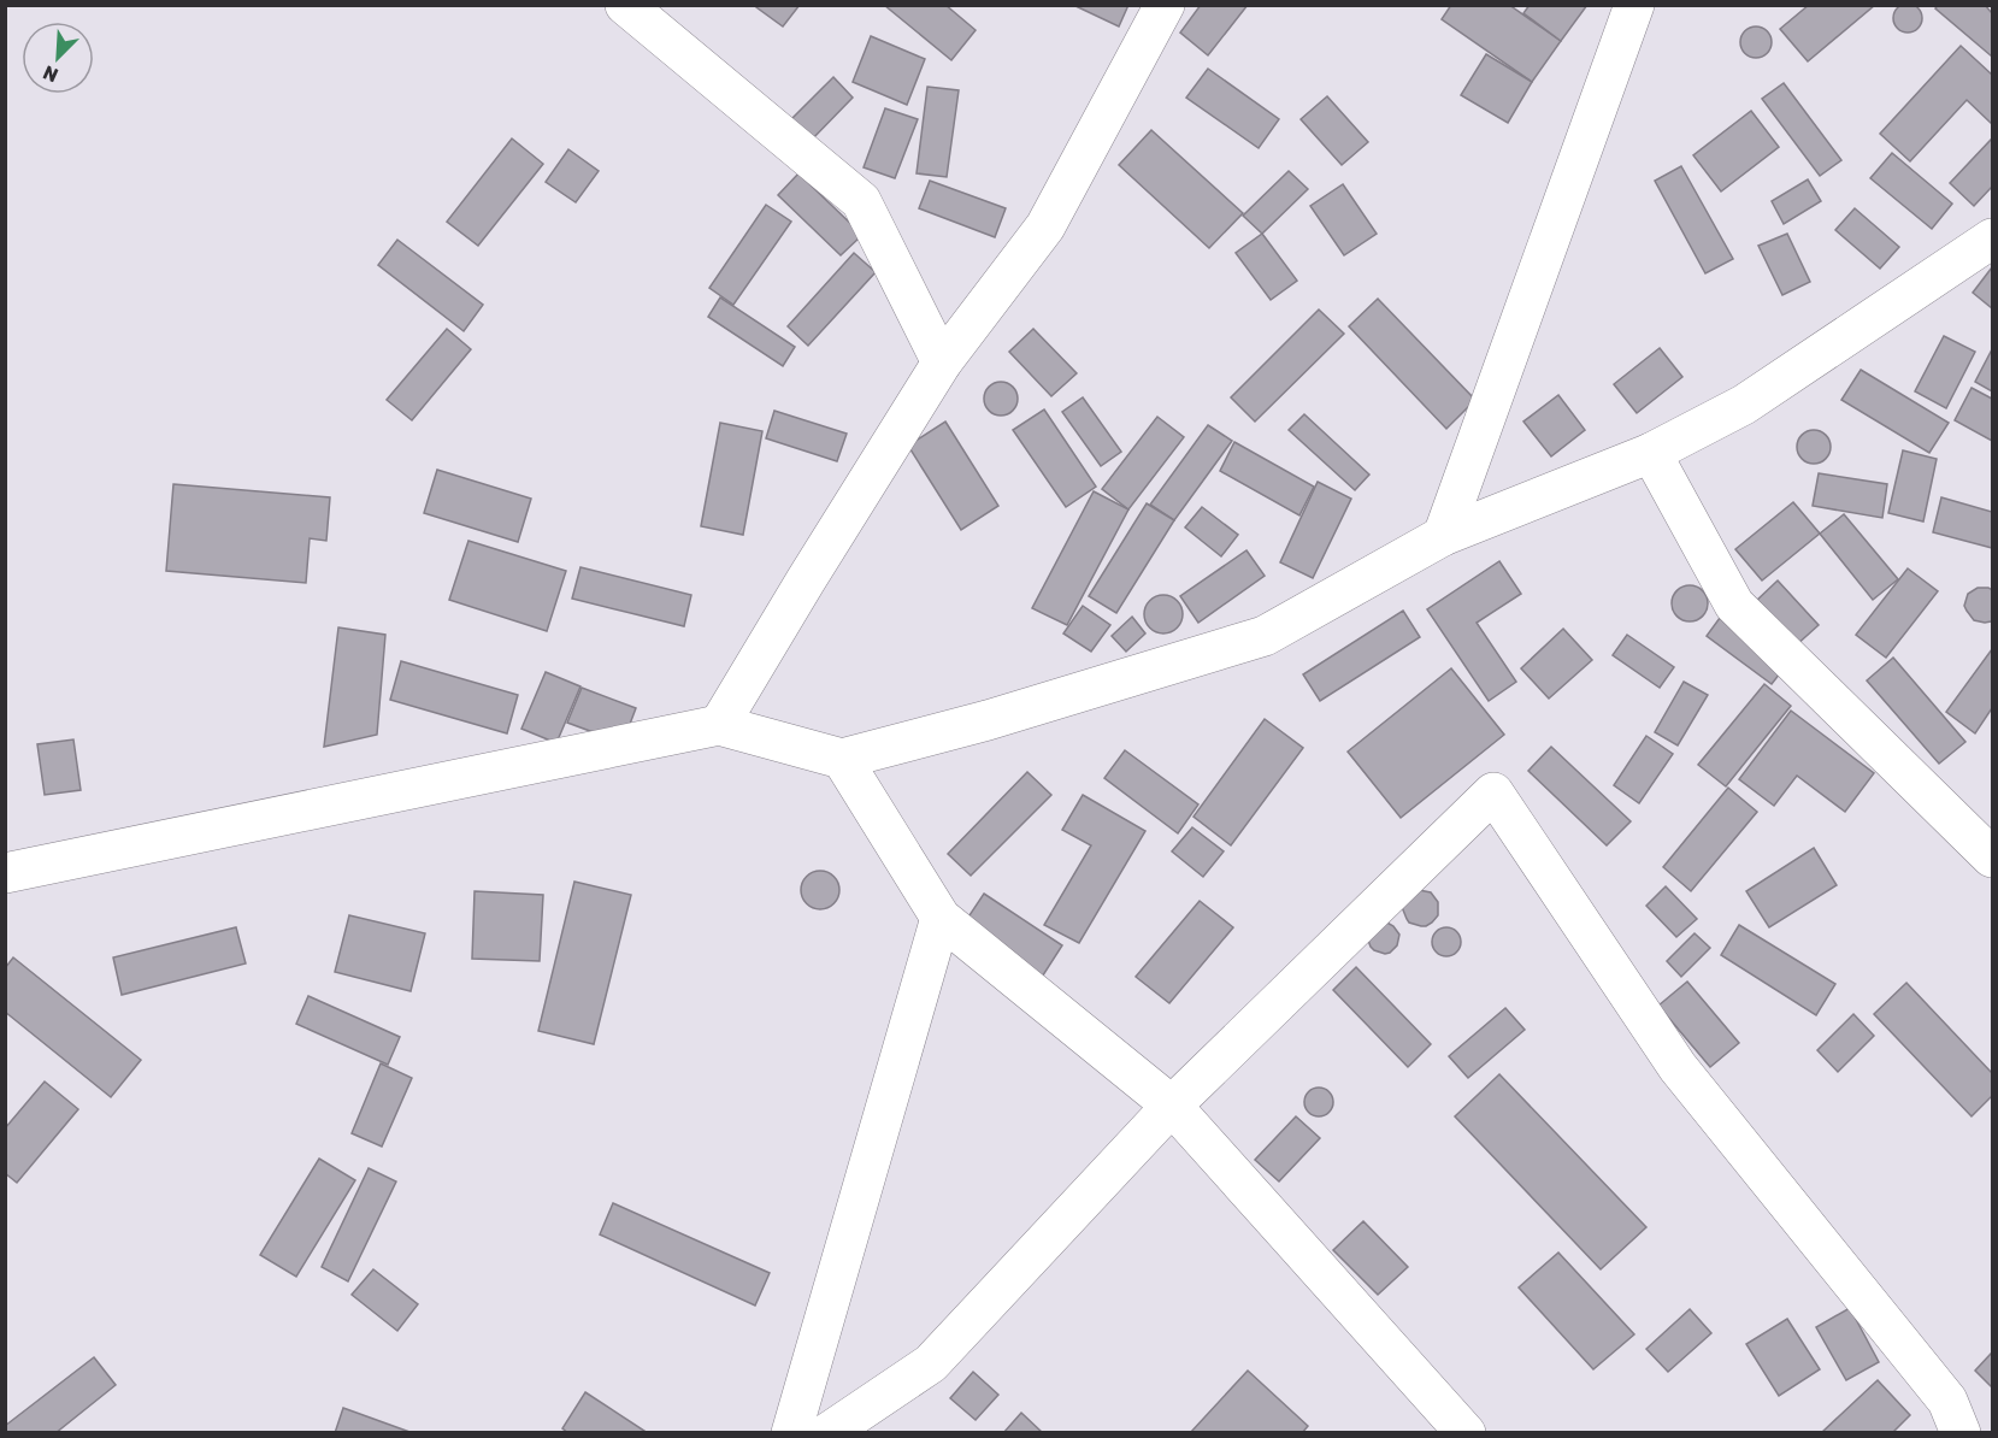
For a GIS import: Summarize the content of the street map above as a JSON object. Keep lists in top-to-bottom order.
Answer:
{
  "north": "bottom left"
}
